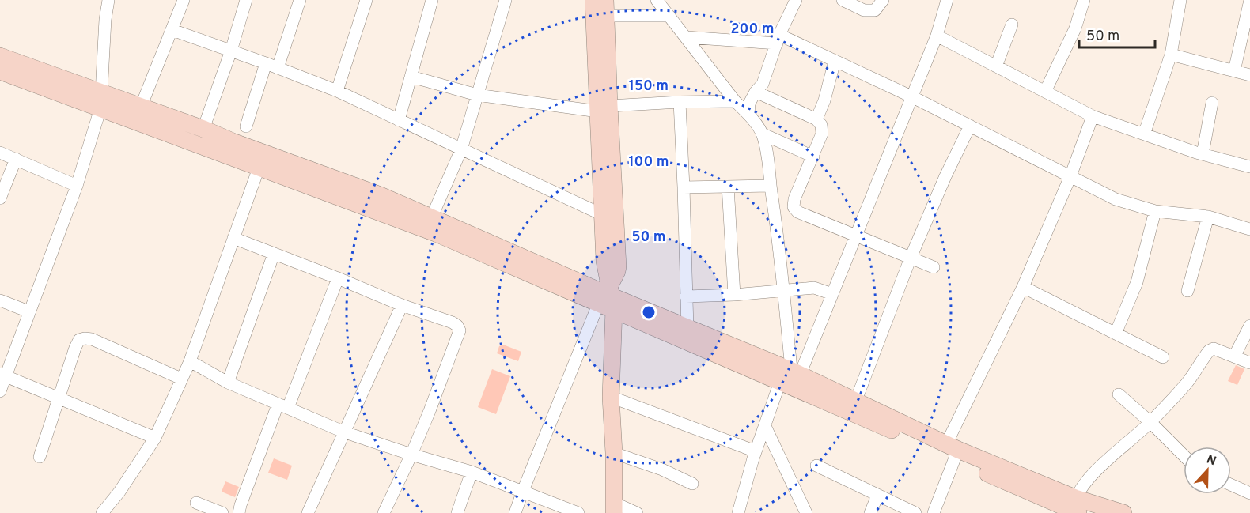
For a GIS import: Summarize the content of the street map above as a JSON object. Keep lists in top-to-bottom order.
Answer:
{
  "scale_bar": "50 m",
  "north": "top",
  "rings": [
    "200 m",
    "150 m",
    "100 m",
    "50 m"
  ]
}
